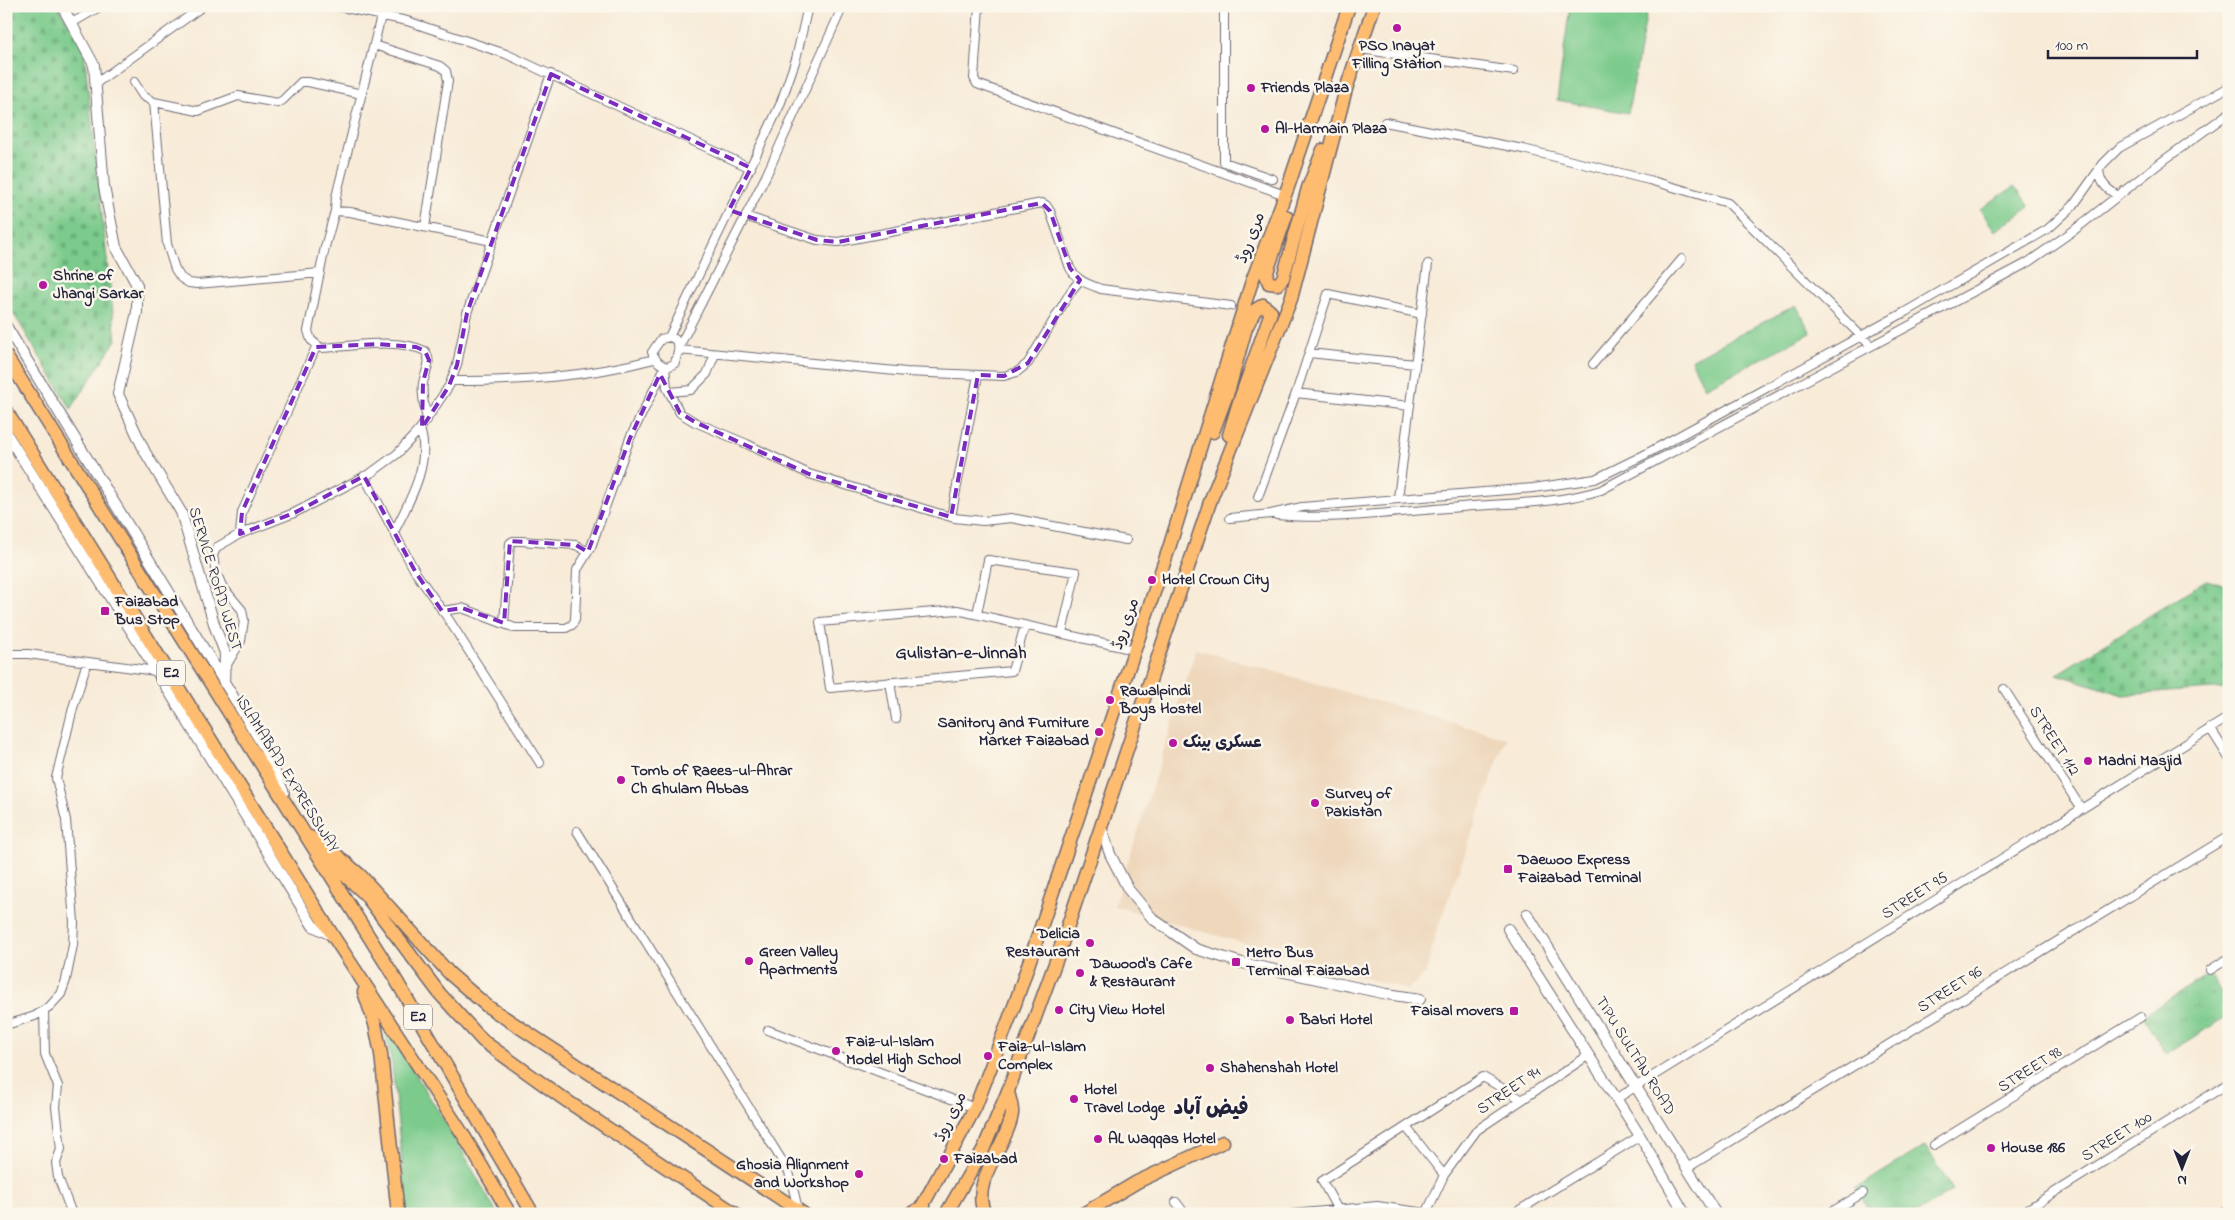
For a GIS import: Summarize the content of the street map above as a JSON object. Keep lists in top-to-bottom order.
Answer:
{
  "streets": {
    "main road": ["مری روڈ", "E2", "ISLAMABAD EXPRESSWAY"],
    "street": [
      "SERVICE ROAD WEST",
      "STREET 112",
      "STREET 95",
      "STREET 96",
      "TIPU SULTAN ROAD",
      "STREET 98",
      "STREET 94",
      "STREET 100"
    ]
  },
  "crossings": [
    ["STREET 112", "STREET 95"],
    ["STREET 95", "TIPU SULTAN ROAD"],
    ["STREET 96", "TIPU SULTAN ROAD"]
  ],
  "districts": ["Gulistan-e-Jinnah", "فیض آباد"],
  "places": {
    "other": [
      "PSO Inayat Filling Station",
      "Friends Plaza",
      "Al-Harmain Plaza",
      "Shrine of Jhangi Sarkar",
      "Hotel Crown City",
      "Rawalpindi Boys Hostel",
      "Sanitory and Furniture Market Faizabad",
      "عسکری بینک",
      "Madni Masjid",
      "Tomb of Raees-ul-Ahrar Ch Ghulam Abbas",
      "Survey of Pakistan",
      "Delicia Restaurant",
      "Green Valley Apartments",
      "Dawood's Cafe & Restaurant",
      "City View Hotel",
      "Babri Hotel",
      "Faiz-ul-Islam Model High School",
      "Faiz-ul-Islam Complex",
      "Shahenshah Hotel",
      "Hotel Travel Lodge",
      "AL Waqqas Hotel",
      "House 186",
      "Faizabad",
      "Ghosia Alignment and Workshop"
    ],
    "transit": [
      "Faizabad Bus Stop",
      "Daewoo Express Faizabad Terminal",
      "Metro Bus Terminal Faizabad",
      "Faisal movers"
    ]
  },
  "scale_bar": "100 m",
  "north": "bottom"
}
